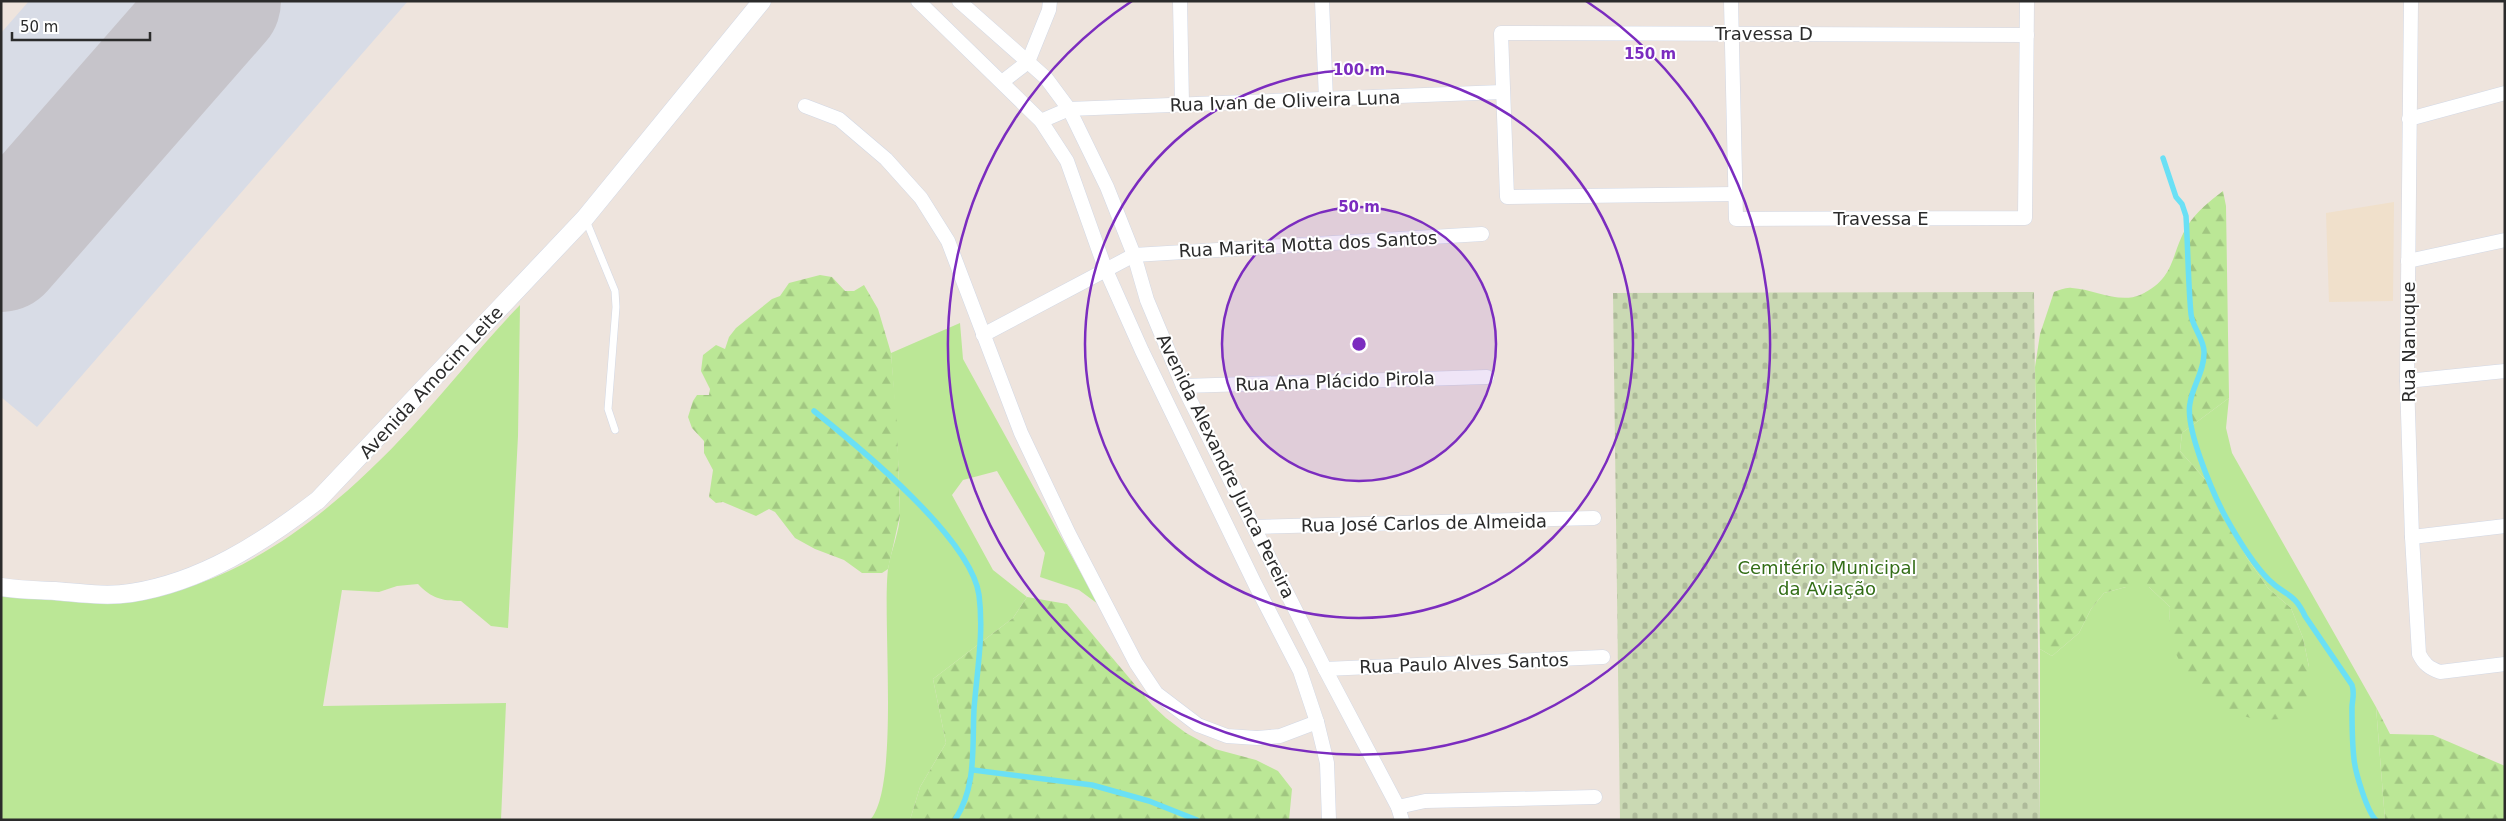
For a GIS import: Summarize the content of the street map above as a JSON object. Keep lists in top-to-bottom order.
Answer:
{
  "streets": {
    "street": [
      "Travessa D",
      "Rua Ivan de Oliveira Luna",
      "Travessa E",
      "Rua Marita Motta dos Santos",
      "Rua Nanuque",
      "Rua Ana Plácido Pirola",
      "Avenida Amocim Leite",
      "Avenida Alexandre Junca Pereira",
      "Rua José Carlos de Almeida",
      "Rua Paulo Alves Santos"
    ]
  },
  "crossings": [
    ["Travessa D", "Rua Ivan de Oliveira Luna"],
    ["Travessa D", "Travessa E"],
    ["Rua Ivan de Oliveira Luna", "Avenida Alexandre Junca Pereira"],
    ["Rua Marita Motta dos Santos", "Avenida Alexandre Junca Pereira"],
    ["Rua Ana Plácido Pirola", "Avenida Alexandre Junca Pereira"],
    ["Avenida Alexandre Junca Pereira", "Rua José Carlos de Almeida"],
    ["Avenida Alexandre Junca Pereira", "Rua Paulo Alves Santos"]
  ],
  "parks": ["Cemitério Municipal da Aviação"],
  "scale_bar": "50 m",
  "rings": ["150 m", "100 m", "50 m"]
}
